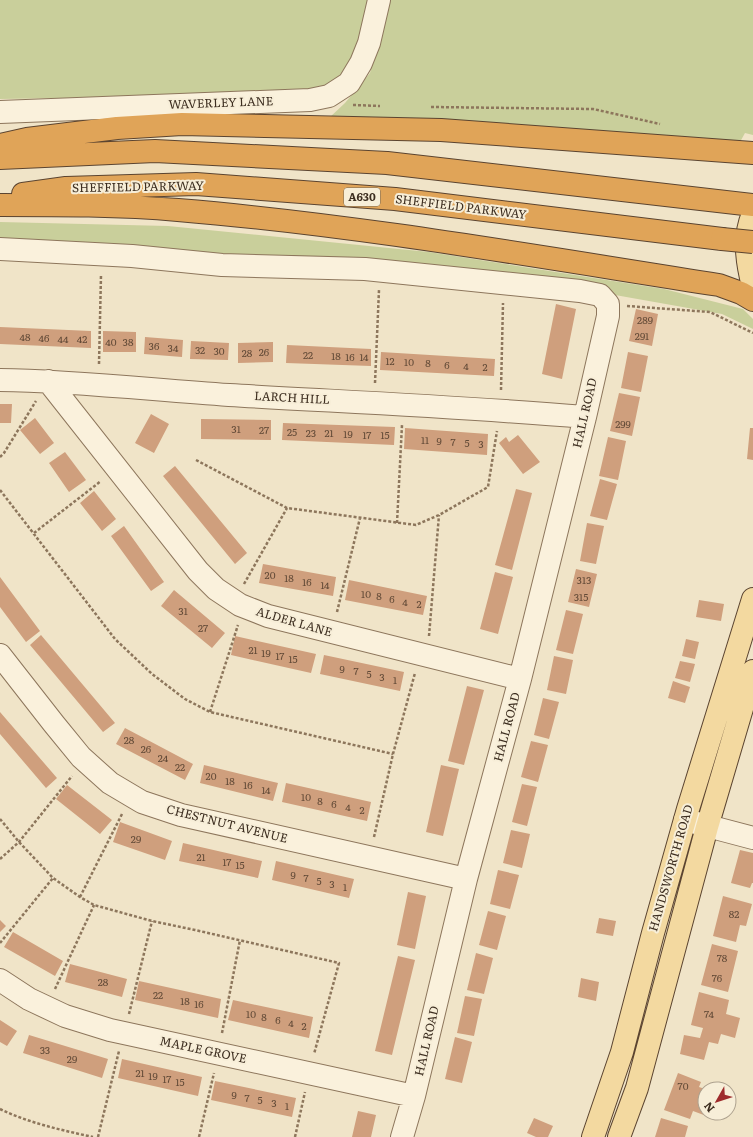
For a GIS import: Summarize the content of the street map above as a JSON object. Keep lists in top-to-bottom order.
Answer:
{
  "streets": {
    "highway": ["SHEFFIELD PARKWAY", "A630"],
    "main road": ["HANDSWORTH ROAD"],
    "street": [
      "WAVERLEY LANE",
      "LARCH HILL",
      "HALL ROAD",
      "ALDER LANE",
      "CHESTNUT AVENUE",
      "MAPLE GROVE"
    ]
  },
  "crossings": [
    ["LARCH HILL", "HALL ROAD"],
    ["LARCH HILL", "ALDER LANE"],
    ["HALL ROAD", "ALDER LANE"],
    ["HALL ROAD", "CHESTNUT AVENUE"],
    ["HALL ROAD", "MAPLE GROVE"]
  ],
  "house_numbers": [
    "289",
    "291",
    "48",
    "46",
    "44",
    "42",
    "40",
    "38",
    "36",
    "34",
    "32",
    "30",
    "26",
    "28",
    "22",
    "18",
    "16",
    "14",
    "12",
    "10",
    "8",
    "6",
    "4",
    "2",
    "299",
    "31",
    "27",
    "25",
    "23",
    "21",
    "19",
    "17",
    "15",
    "11",
    "9",
    "7",
    "5",
    "3",
    "20",
    "18",
    "313",
    "16",
    "14",
    "10",
    "8",
    "315",
    "6",
    "4",
    "2",
    "31",
    "27",
    "21",
    "19",
    "17",
    "15",
    "9",
    "7",
    "5",
    "3",
    "1",
    "28",
    "26",
    "24",
    "22",
    "20",
    "18",
    "16",
    "14",
    "10",
    "8",
    "6",
    "4",
    "2",
    "29",
    "21",
    "17",
    "15",
    "9",
    "7",
    "5",
    "3",
    "1",
    "82",
    "78",
    "76",
    "28",
    "22",
    "18",
    "16",
    "10",
    "74",
    "8",
    "6",
    "4",
    "2",
    "33",
    "29",
    "21",
    "19",
    "17",
    "15",
    "70",
    "9",
    "7",
    "5",
    "3",
    "1"
  ],
  "north": "bottom left"
}
